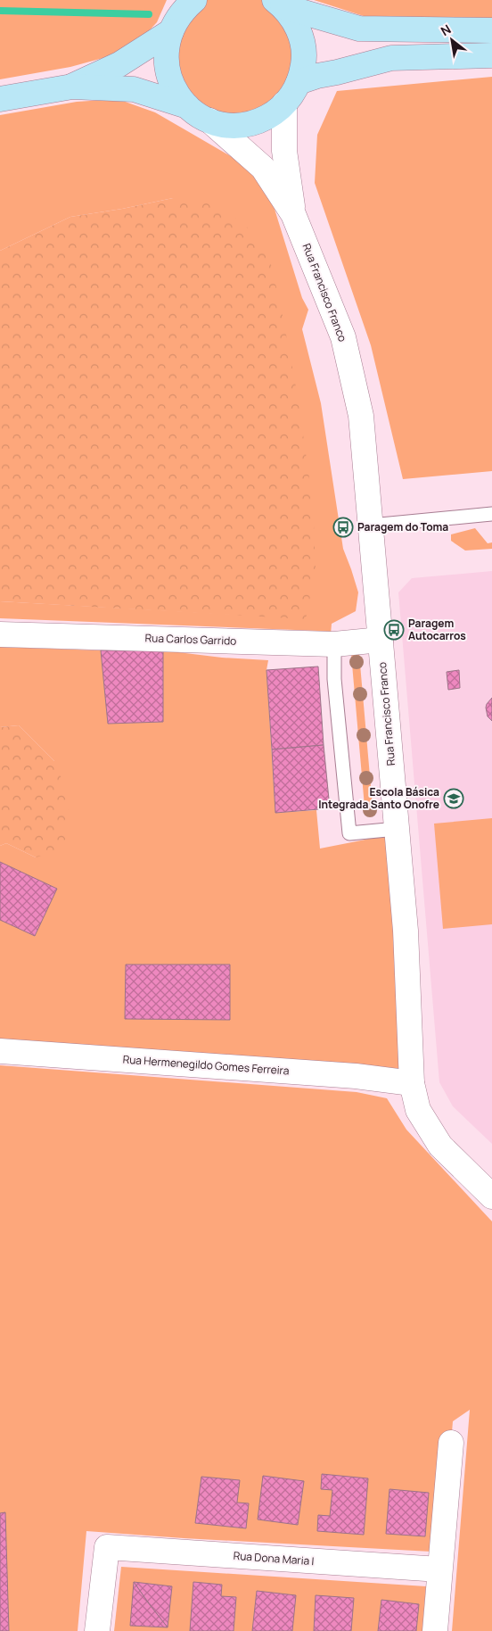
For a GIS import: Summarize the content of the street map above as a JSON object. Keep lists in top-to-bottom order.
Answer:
{
  "streets": {
    "street": [
      "Rua Francisco Franco",
      "Rua Carlos Garrido",
      "Rua Hermenegildo Gomes Ferreira",
      "Rua Dona Maria I"
    ]
  },
  "crossings": [
    ["Rua Francisco Franco", "Rua Carlos Garrido"],
    ["Rua Francisco Franco", "Rua Hermenegildo Gomes Ferreira"]
  ],
  "places": {
    "bus stop": ["Paragem do Toma", "Paragem Autocarros"],
    "school or university": ["Escola Básica Integrada Santo Onofre"]
  },
  "north": "top left"
}
